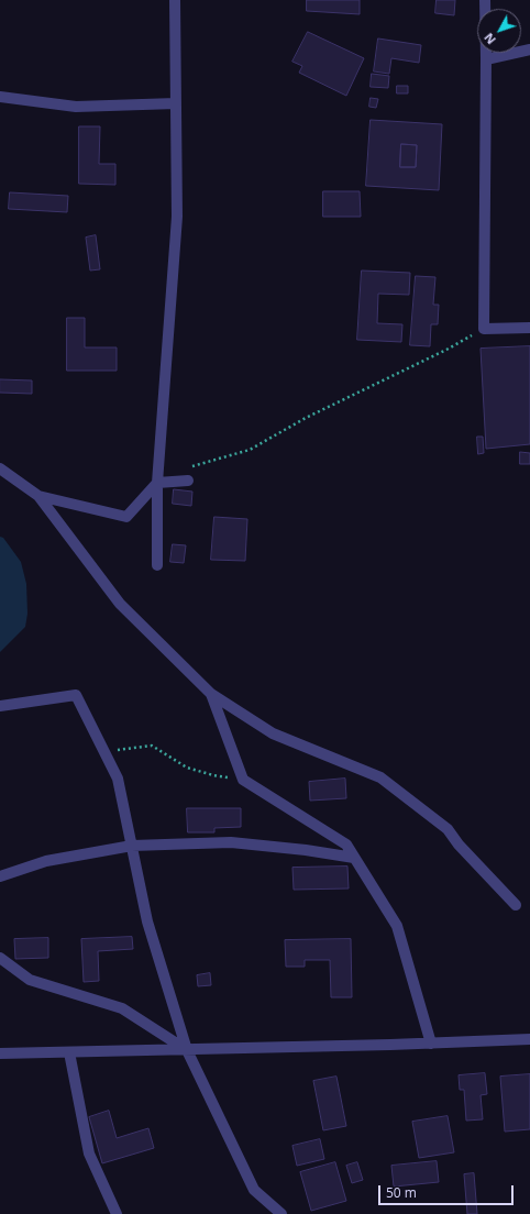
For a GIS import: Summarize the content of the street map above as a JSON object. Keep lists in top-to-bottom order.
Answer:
{
  "scale_bar": "50 m",
  "north": "bottom left"
}
